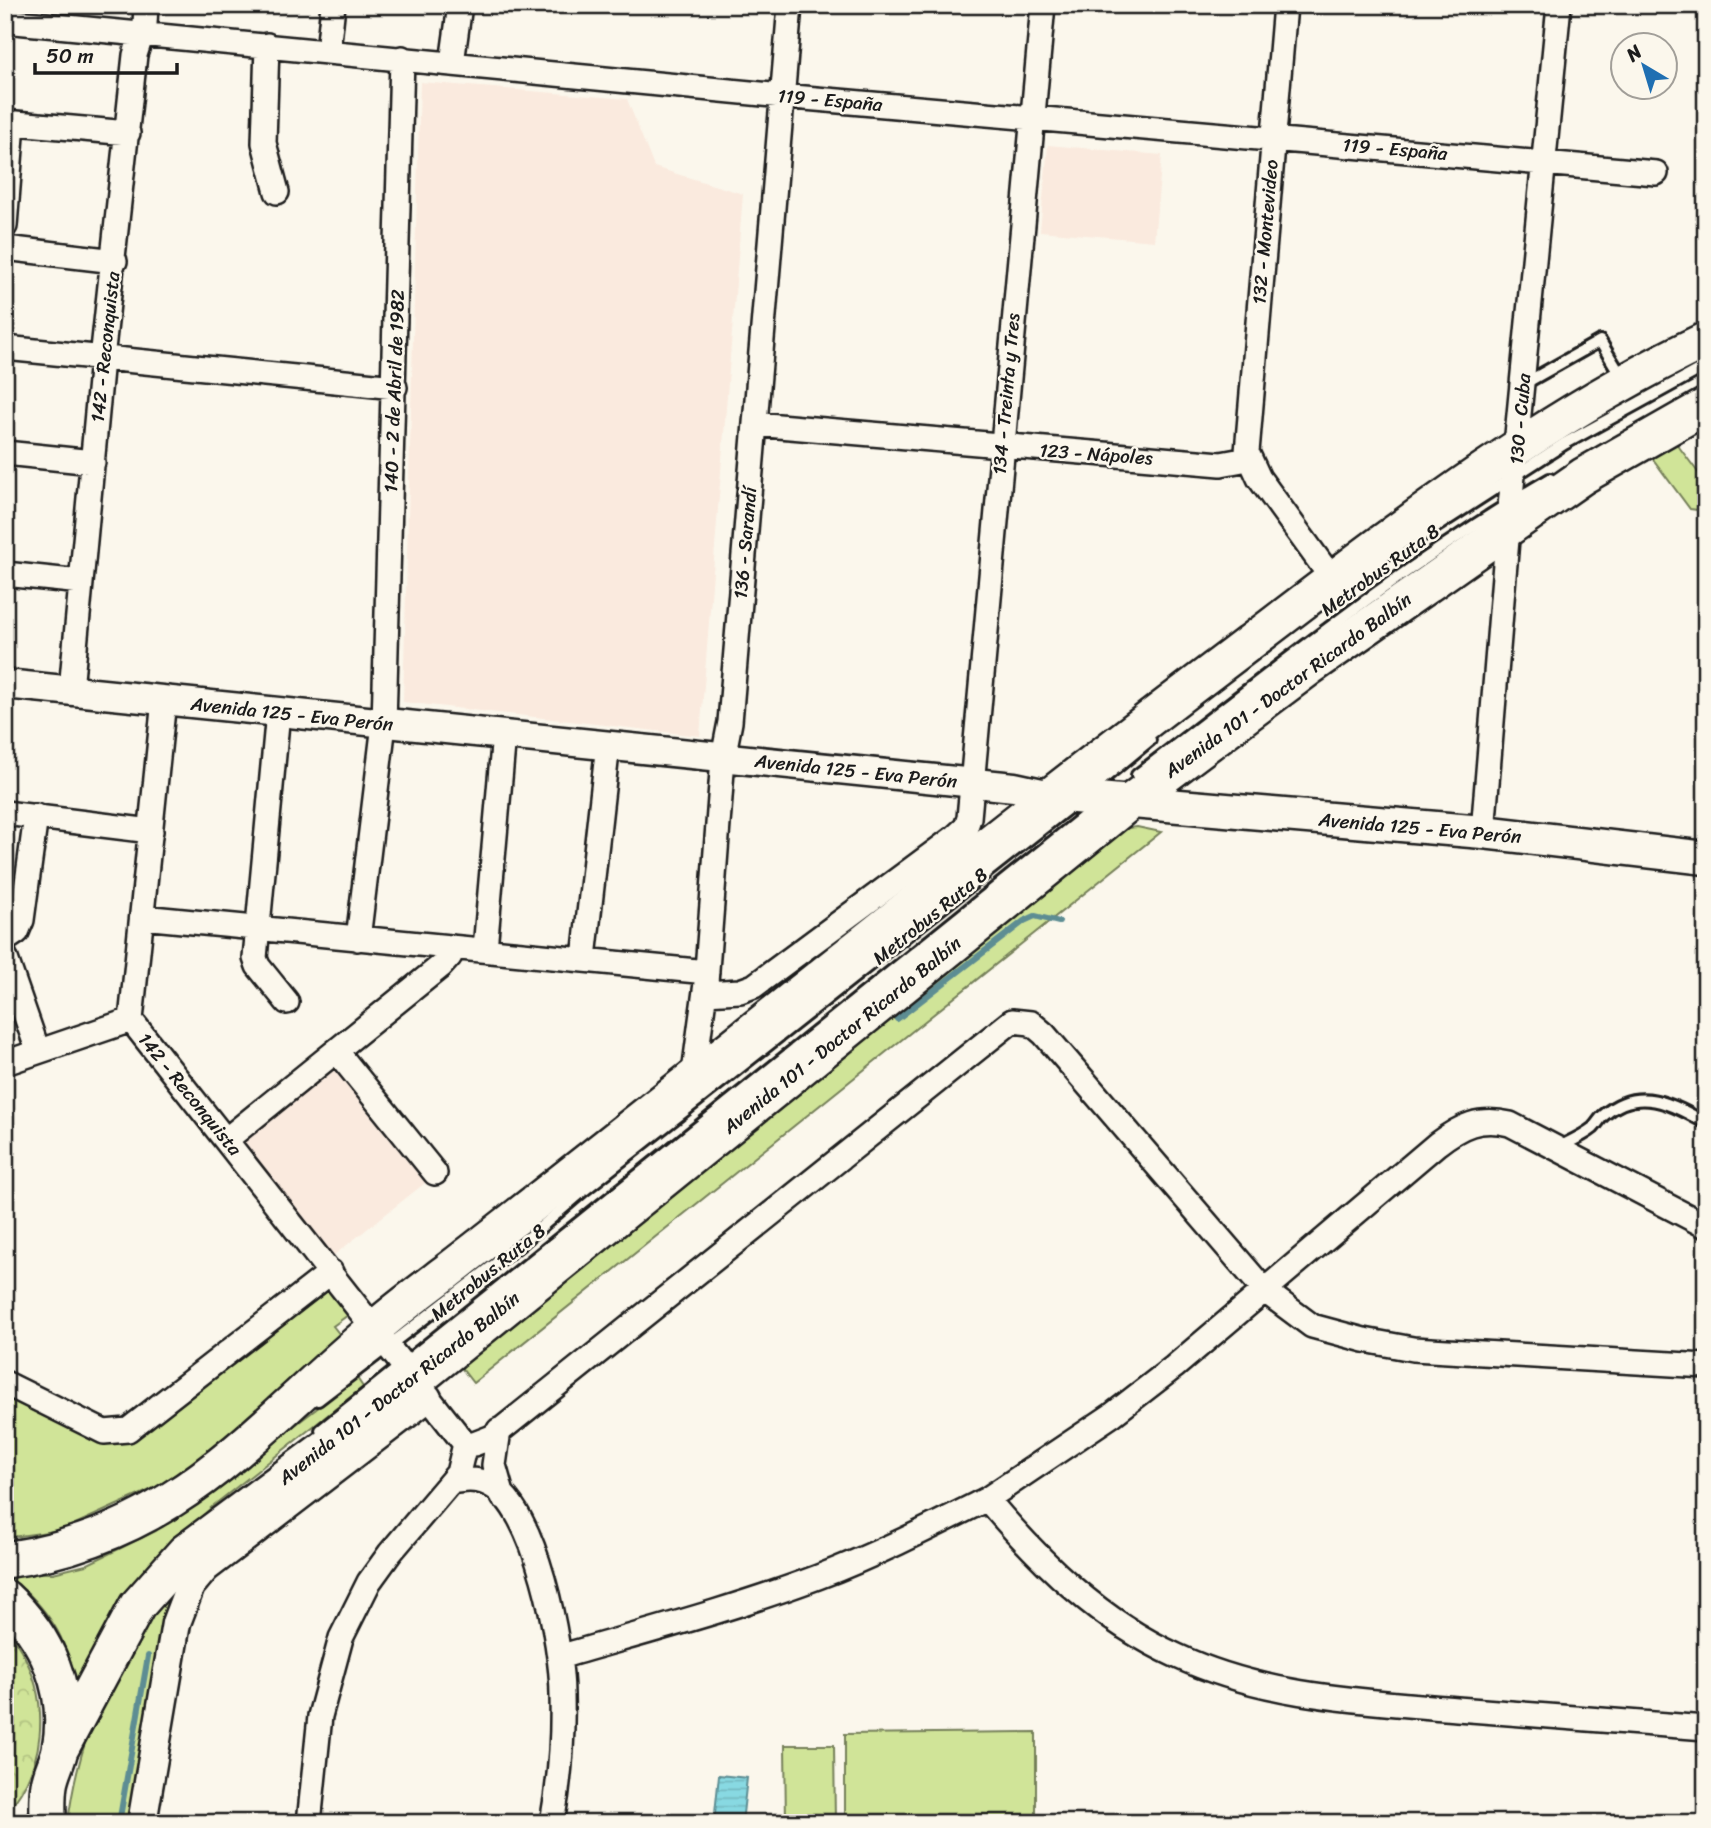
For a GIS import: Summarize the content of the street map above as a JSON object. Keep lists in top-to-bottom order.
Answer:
{
  "streets": {
    "main road": ["Avenida 101 - Doctor Ricardo Balbín", "Avenida 125 - Eva Perón"],
    "street": [
      "119 - España",
      "132 - Montevideo",
      "142 - Reconquista",
      "140 - 2 de Abril de 1982",
      "134 - Treinta y Tres",
      "130 - Cuba",
      "123 - Nápoles",
      "136 - Sarandí"
    ],
    "lane": ["Metrobus Ruta 8"]
  },
  "crossings": [
    ["119 - España", "132 - Montevideo"],
    ["119 - España", "142 - Reconquista"],
    ["119 - España", "140 - 2 de Abril de 1982"],
    ["119 - España", "134 - Treinta y Tres"],
    ["119 - España", "130 - Cuba"],
    ["119 - España", "136 - Sarandí"],
    ["132 - Montevideo", "123 - Nápoles"],
    ["142 - Reconquista", "134 - Treinta y Tres"],
    ["142 - Reconquista", "Metrobus Ruta 8"],
    ["142 - Reconquista", "Avenida 101 - Doctor Ricardo Balbín"],
    ["142 - Reconquista", "Avenida 125 - Eva Perón"],
    ["140 - 2 de Abril de 1982", "134 - Treinta y Tres"],
    ["140 - 2 de Abril de 1982", "Avenida 125 - Eva Perón"],
    ["134 - Treinta y Tres", "123 - Nápoles"],
    ["134 - Treinta y Tres", "136 - Sarandí"],
    ["134 - Treinta y Tres", "Avenida 125 - Eva Perón"],
    ["130 - Cuba", "Metrobus Ruta 8"],
    ["130 - Cuba", "Avenida 101 - Doctor Ricardo Balbín"],
    ["130 - Cuba", "Avenida 125 - Eva Perón"],
    ["123 - Nápoles", "136 - Sarandí"],
    ["136 - Sarandí", "Avenida 101 - Doctor Ricardo Balbín"],
    ["136 - Sarandí", "Avenida 125 - Eva Perón"],
    ["Metrobus Ruta 8", "Avenida 101 - Doctor Ricardo Balbín"],
    ["Metrobus Ruta 8", "Avenida 125 - Eva Perón"],
    ["Avenida 101 - Doctor Ricardo Balbín", "Avenida 125 - Eva Perón"]
  ],
  "scale_bar": "50 m",
  "north": "top left"
}
